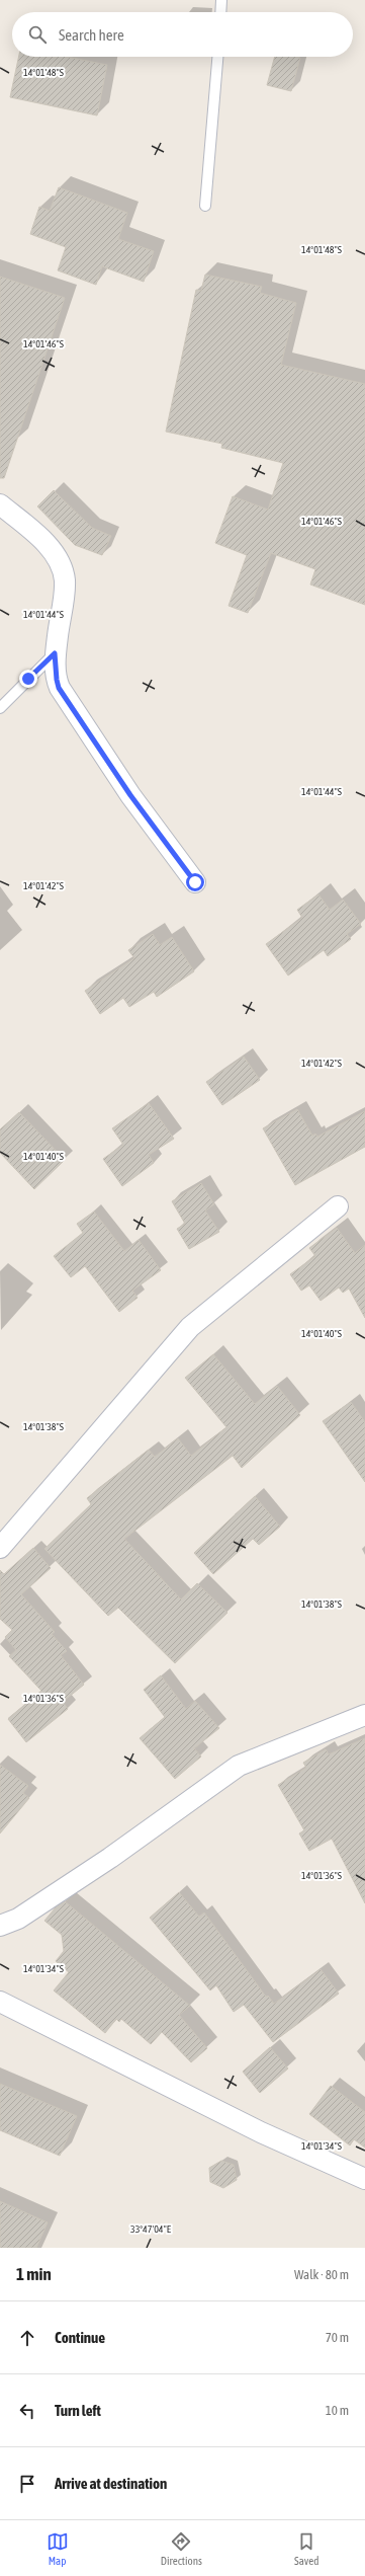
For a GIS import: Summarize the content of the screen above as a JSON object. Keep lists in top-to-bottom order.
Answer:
{
  "page": {
    "search": "Search here",
    "heading": ["1 min", "Walk · 80 m"],
    "list": [
      ["Continue", "70 m"],
      ["Turn left", "10 m"],
      "Arrive at destination"
    ],
    "nav": ["Map", "Directions", "Saved"]
  },
  "coordinates": [
    "14°01'48\"S",
    "14°01'46\"S",
    "14°01'44\"S",
    "14°01'42\"S",
    "14°01'40\"S",
    "14°01'38\"S",
    "14°01'36\"S",
    "14°01'34\"S",
    "33°47'04\"E"
  ]
}
